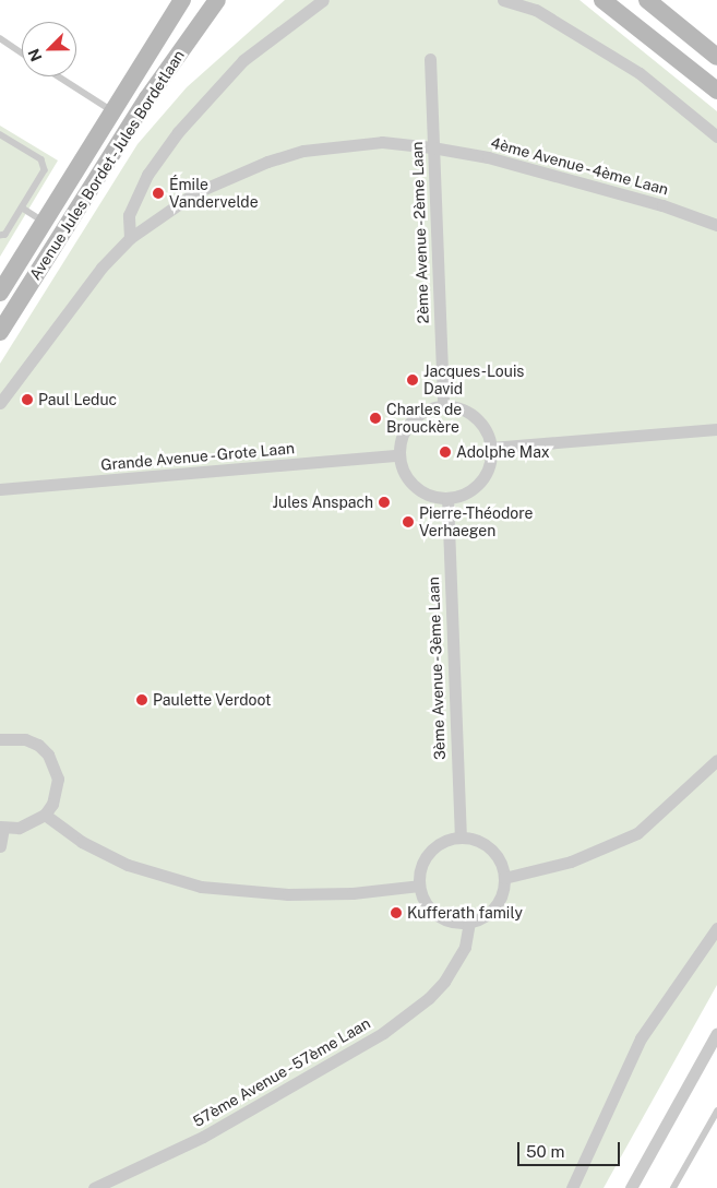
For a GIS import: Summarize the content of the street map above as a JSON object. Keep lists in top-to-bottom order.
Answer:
{
  "streets": {
    "main road": ["Avenue Jules Bordet - Jules Bordetlaan"],
    "street": [
      "4ème Avenue - 4ème Laan",
      "2ème Avenue - 2ème Laan",
      "Grande Avenue - Grote Laan",
      "3ème Avenue - 3ème Laan",
      "57ème Avenue - 57ème Laan"
    ]
  },
  "crossings": [
    ["4ème Avenue - 4ème Laan", "2ème Avenue - 2ème Laan"],
    ["2ème Avenue - 2ème Laan", "Grande Avenue - Grote Laan"],
    ["2ème Avenue - 2ème Laan", "3ème Avenue - 3ème Laan"],
    ["Grande Avenue - Grote Laan", "3ème Avenue - 3ème Laan"],
    ["3ème Avenue - 3ème Laan", "57ème Avenue - 57ème Laan"]
  ],
  "places": [
    "Émile Vandervelde",
    "Jacques-Louis David",
    "Paul Leduc",
    "Charles de Brouckère",
    "Adolphe Max",
    "Jules Anspach",
    "Pierre-Théodore Verhaegen",
    "Paulette Verdoot",
    "Kufferath family"
  ],
  "scale_bar": "50 m",
  "north": "bottom left"
}
